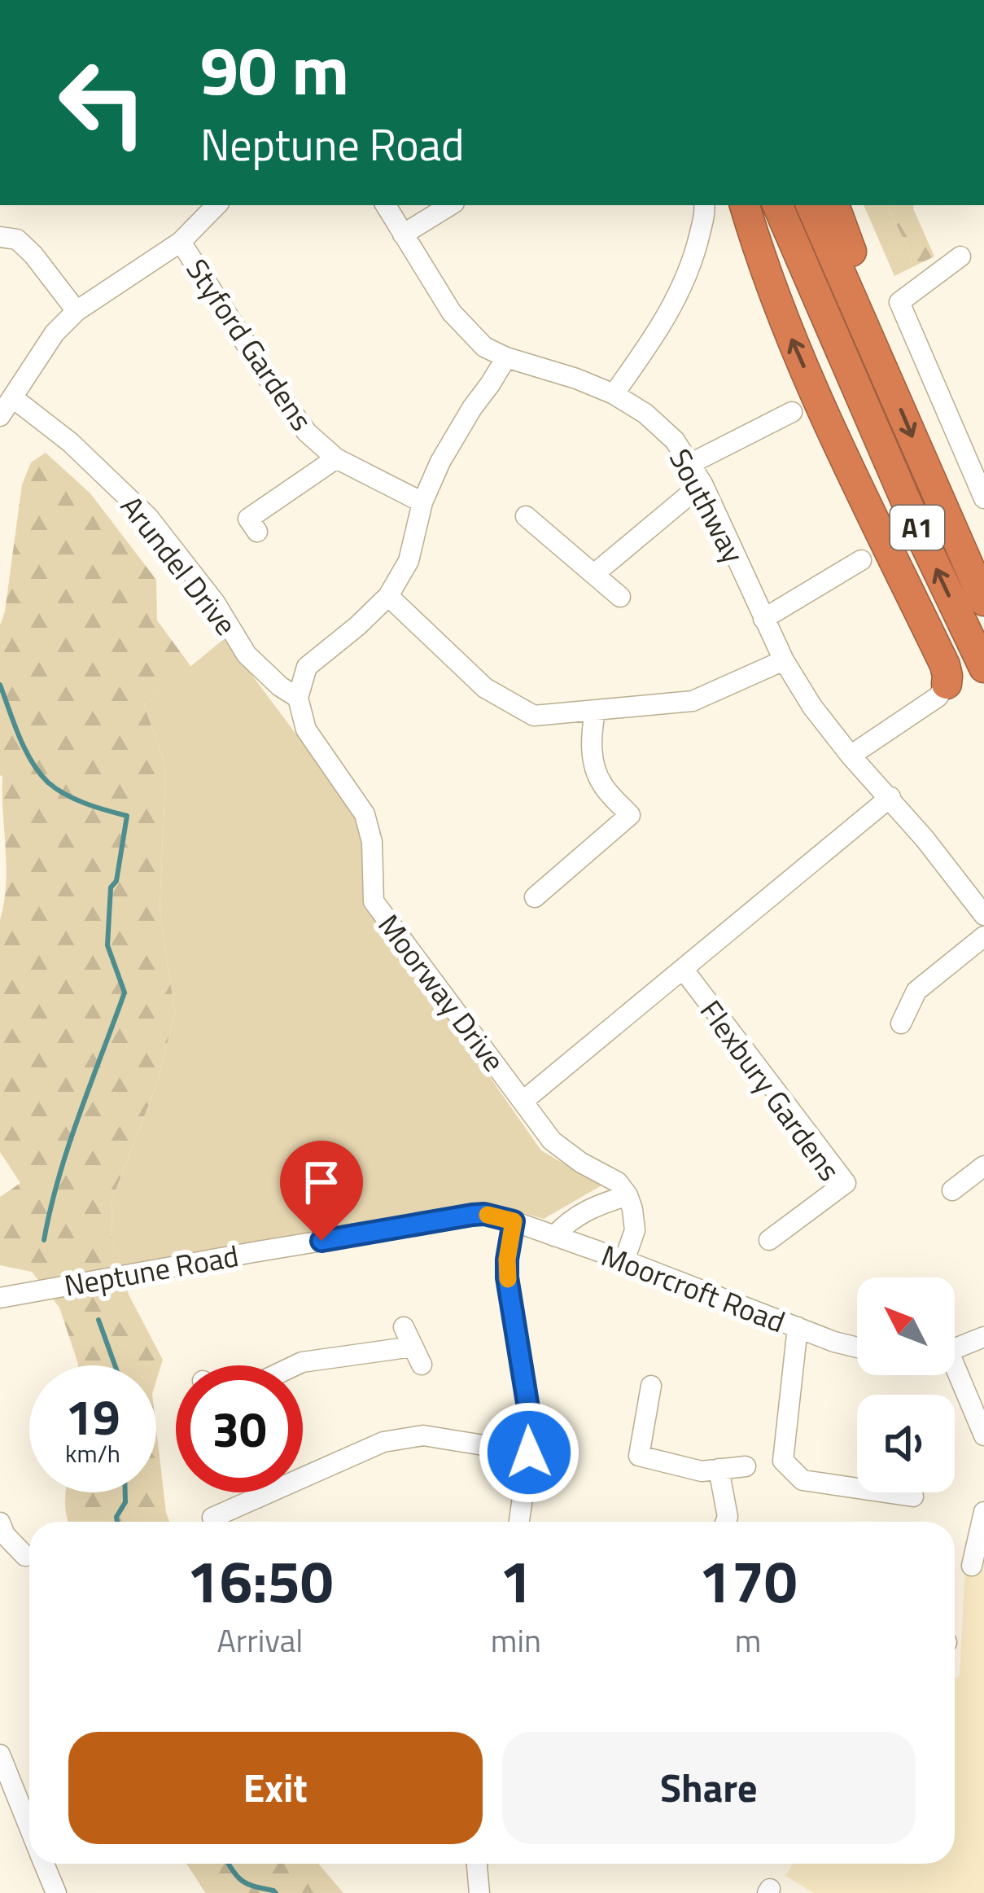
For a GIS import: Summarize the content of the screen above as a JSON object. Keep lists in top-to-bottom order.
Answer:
{
  "streets": {
    "highway": ["A1"],
    "street": [
      "Styford Gardens",
      "Southway",
      "Arundel Drive",
      "Moorway Drive",
      "Flexbury Gardens",
      "Neptune Road",
      "Moorcroft Road"
    ]
  },
  "crossings": [
    ["Arundel Drive", "Moorway Drive"],
    ["Neptune Road", "Moorcroft Road"]
  ],
  "north": "top left",
  "page": {
    "turn": ["90 m", "Neptune Road"],
    "speed": "19 km/h",
    "limit": "30",
    "eta": [
      "16:50",
      "Arrival",
      "1",
      "min",
      "170",
      "m"
    ],
    "buttons": ["Exit", "Share"]
  }
}
